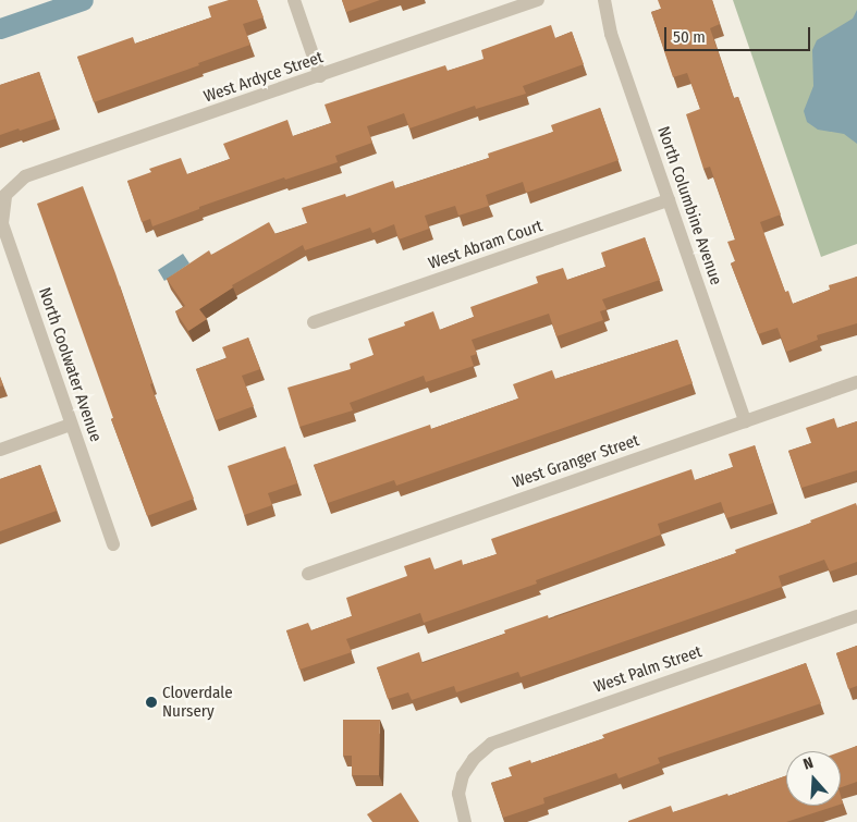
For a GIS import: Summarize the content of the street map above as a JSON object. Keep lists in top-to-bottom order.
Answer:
{
  "streets": {
    "street": [
      "West Ardyce Street",
      "North Columbine Avenue",
      "West Abram Court",
      "North Coolwater Avenue",
      "West Granger Street",
      "West Palm Street"
    ]
  },
  "crossings": [
    ["West Ardyce Street", "North Coolwater Avenue"],
    ["North Columbine Avenue", "West Abram Court"],
    ["North Columbine Avenue", "West Granger Street"]
  ],
  "places": ["Cloverdale Nursery"],
  "scale_bar": "50 m",
  "north": "top"
}
